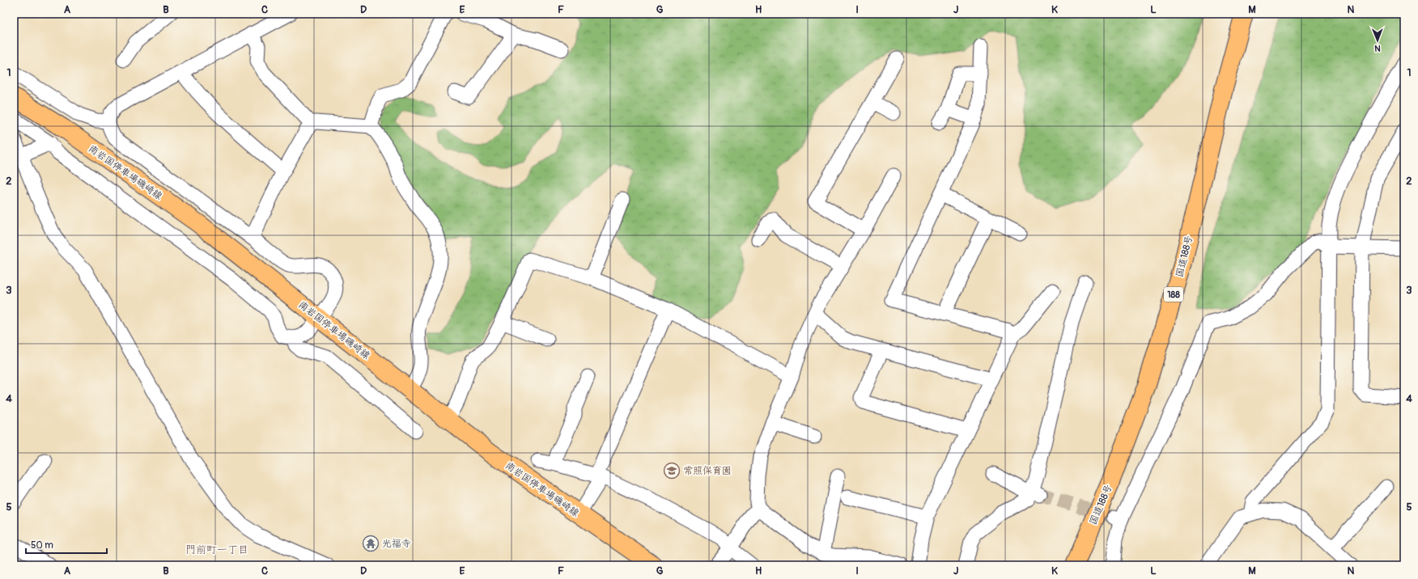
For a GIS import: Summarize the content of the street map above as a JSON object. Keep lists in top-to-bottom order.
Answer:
{
  "streets": {
    "main road": ["南岩国停車場磯崎線", "国道188号", "188"]
  },
  "districts": ["門前町一丁目"],
  "places": {
    "school or university": ["常照保育園"],
    "temple": ["光福寺"]
  },
  "scale_bar": "50 m",
  "north": "bottom",
  "grid": {
    "columns": [
      "A",
      "B",
      "C",
      "D",
      "E",
      "F",
      "G",
      "H",
      "I",
      "J",
      "K",
      "L",
      "M",
      "N"
    ],
    "rows": [
      "1",
      "2",
      "3",
      "4",
      "5"
    ]
  }
}
